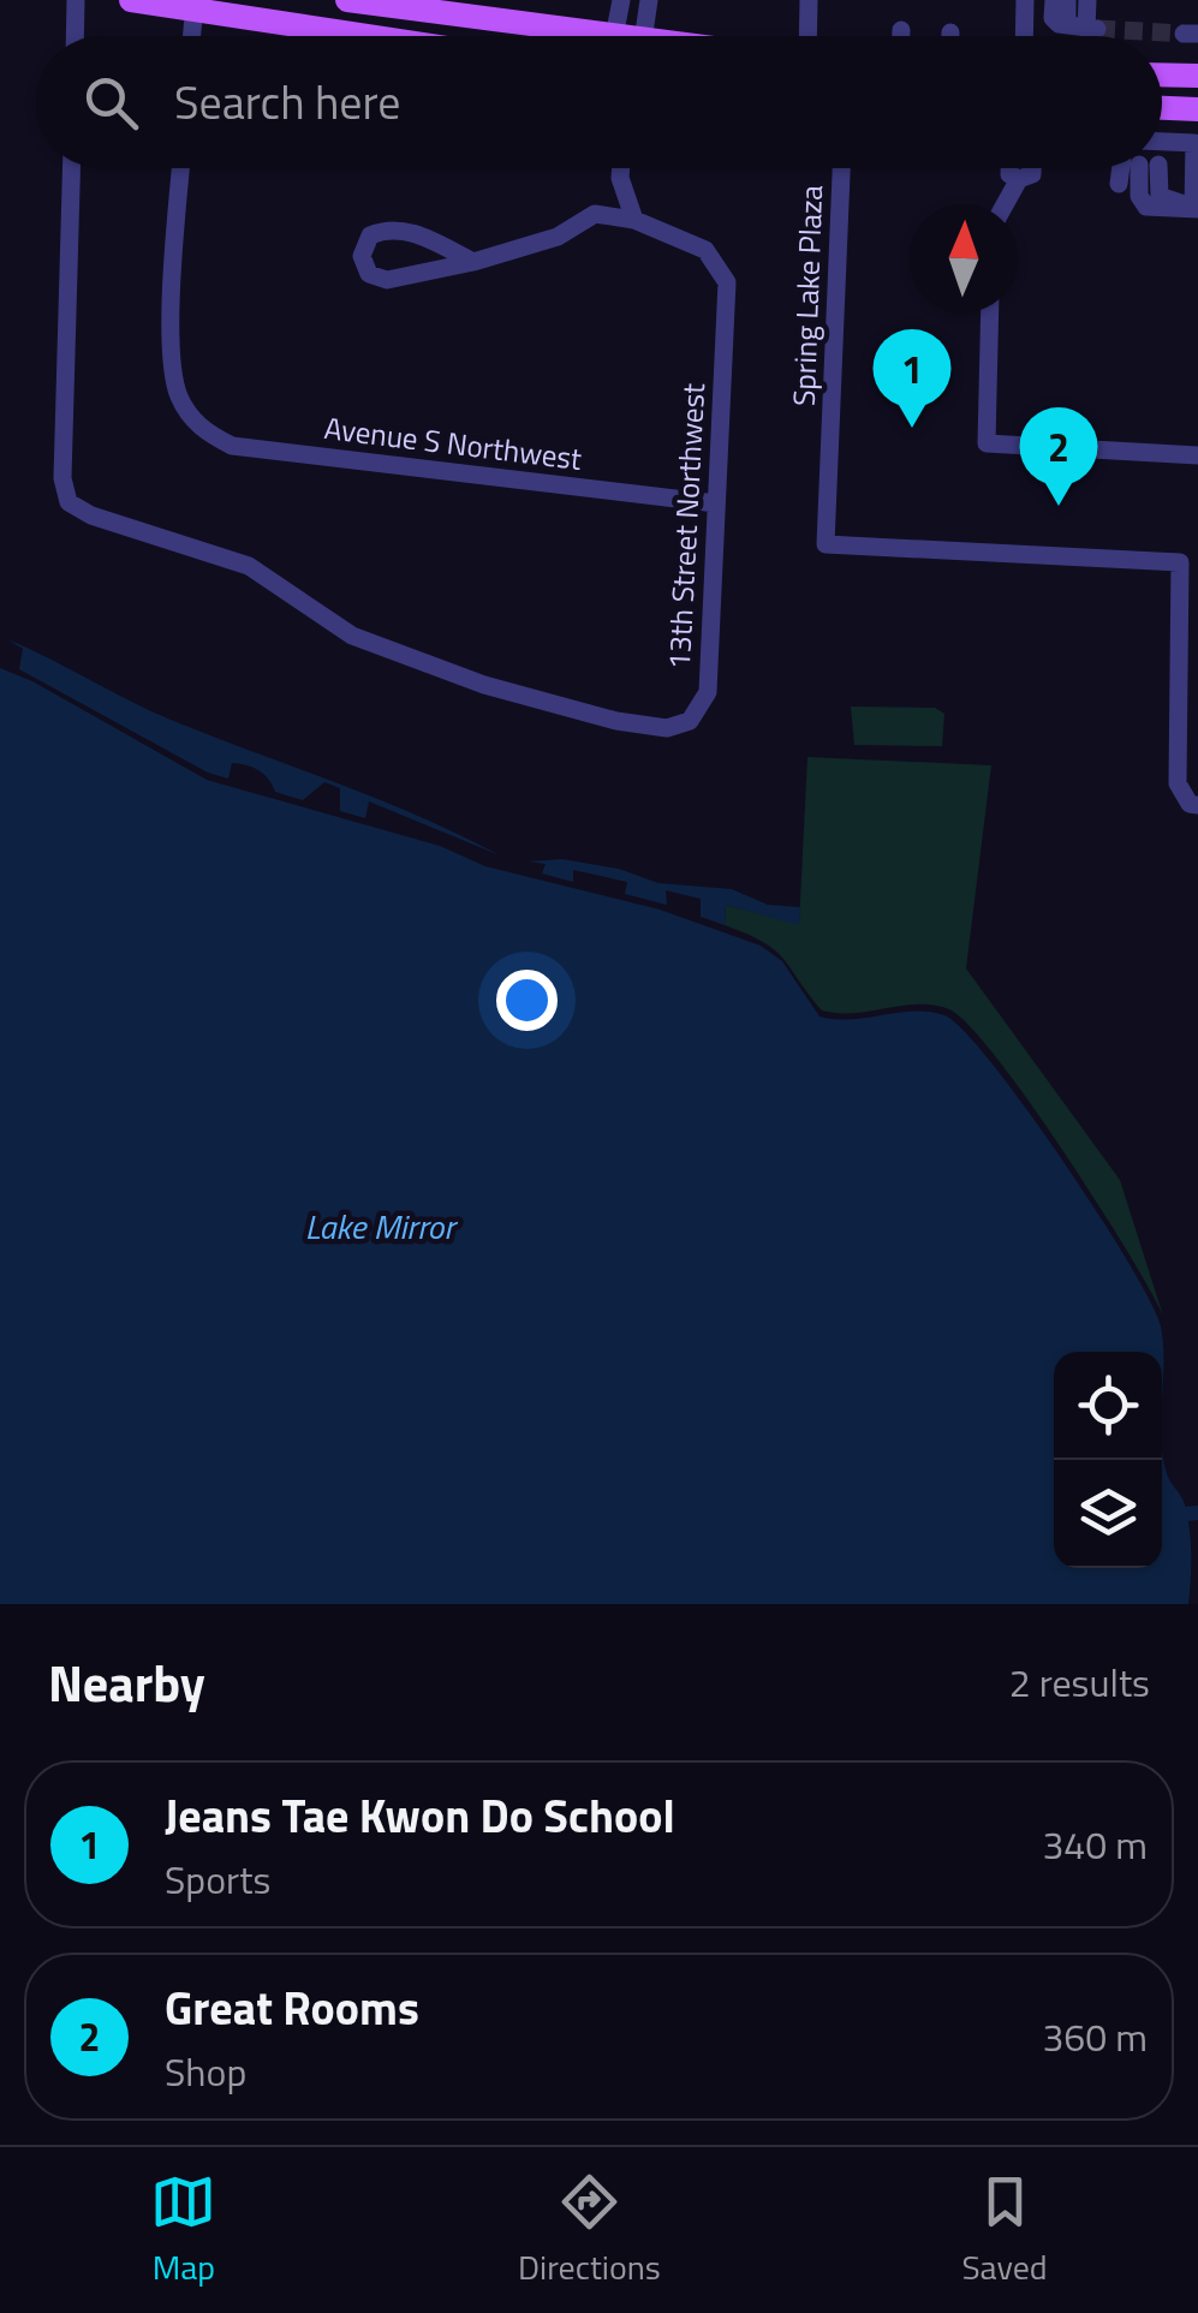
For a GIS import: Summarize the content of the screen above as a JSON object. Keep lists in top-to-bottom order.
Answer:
{
  "streets": {
    "street": ["Spring Lake Plaza", "Avenue S Northwest", "13th Street Northwest"]
  },
  "crossings": [
    ["Avenue S Northwest", "13th Street Northwest"]
  ],
  "water": ["Lake Mirror"],
  "north": "top",
  "page": {
    "search": "Search here",
    "pins": ["1", "2"],
    "heading": ["Nearby", "2 results"],
    "list": [
      {
        "mark": "1",
        "name": "Jeans Tae Kwon Do School",
        "note": "Sports",
        "value": "340 m"
      },
      {
        "mark": "2",
        "name": "Great Rooms",
        "note": "Shop",
        "value": "360 m"
      }
    ],
    "nav": ["Map", "Directions", "Saved"]
  }
}
